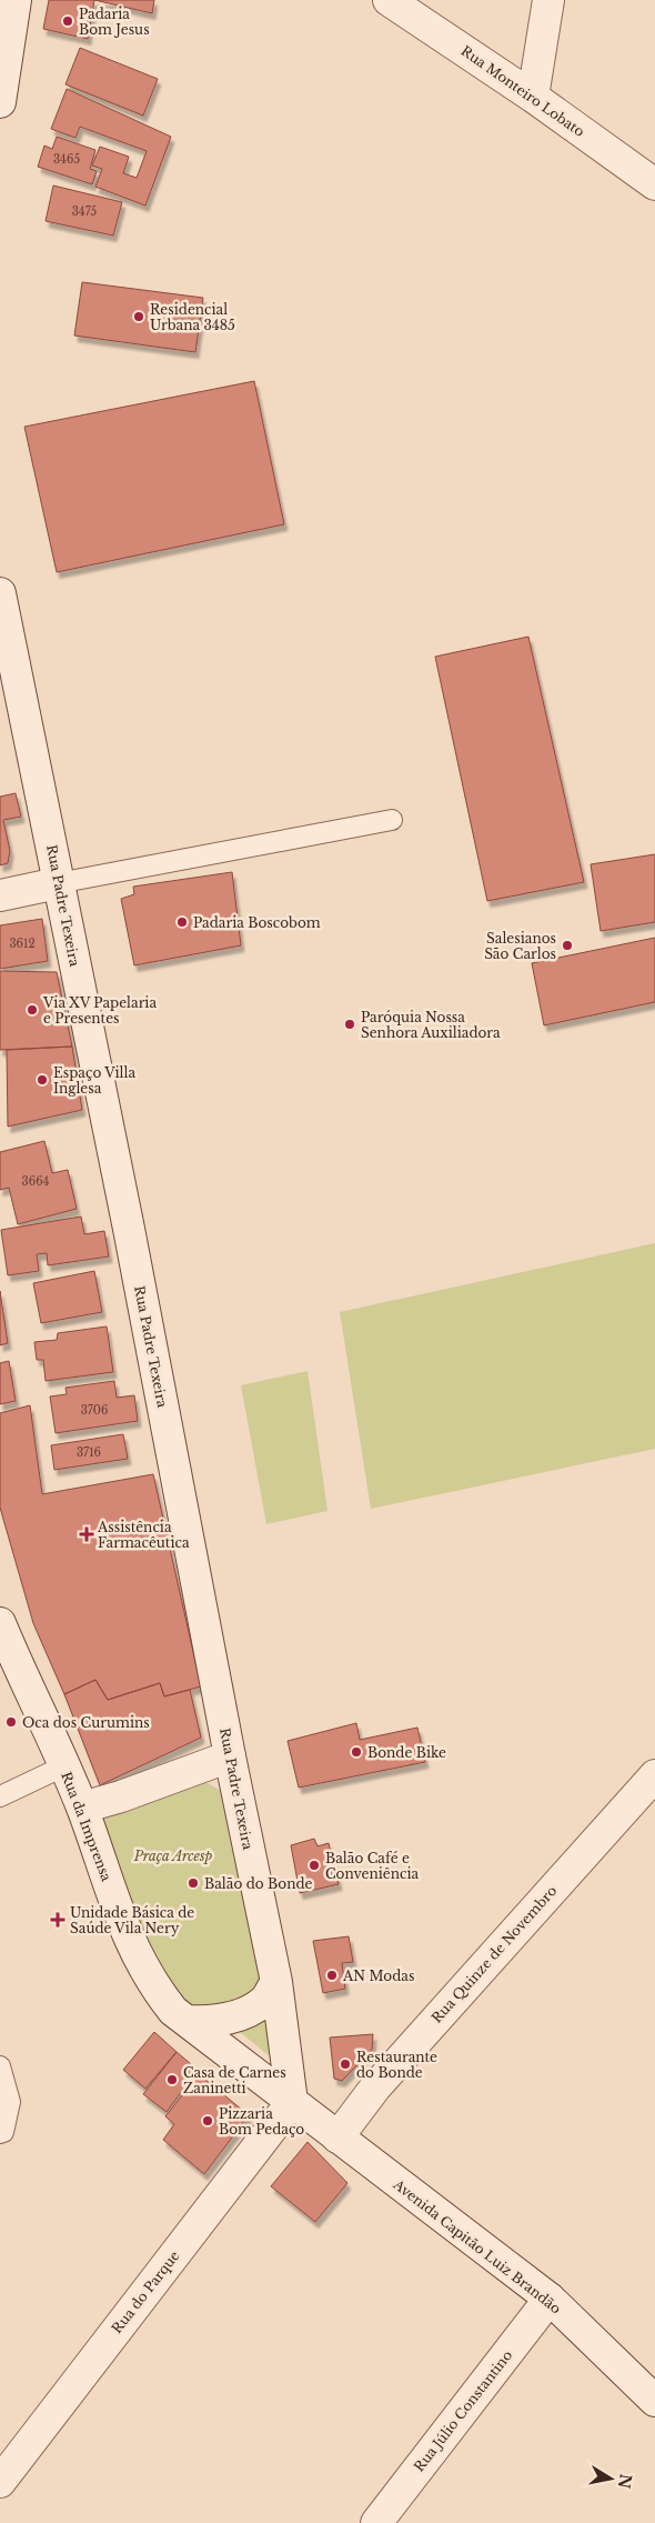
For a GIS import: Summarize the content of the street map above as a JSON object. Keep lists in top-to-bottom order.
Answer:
{
  "streets": {
    "main road": [
      "Rua Monteiro Lobato",
      "Rua Padre Texeira",
      "Rua da Imprensa",
      "Rua Quinze de Novembro",
      "Avenida Capitão Luiz Brandão",
      "Rua do Parque",
      "Rua Júlio Constantino"
    ]
  },
  "crossings": [
    ["Rua Padre Texeira", "Rua da Imprensa"],
    ["Rua Padre Texeira", "Avenida Capitão Luiz Brandão"],
    ["Rua Padre Texeira", "Rua do Parque"],
    ["Rua da Imprensa", "Avenida Capitão Luiz Brandão"],
    ["Rua da Imprensa", "Rua do Parque"],
    ["Rua Quinze de Novembro", "Avenida Capitão Luiz Brandão"],
    ["Avenida Capitão Luiz Brandão", "Rua do Parque"],
    ["Avenida Capitão Luiz Brandão", "Rua Júlio Constantino"]
  ],
  "parks": ["Praça Arcesp"],
  "places": {
    "other": [
      "Padaria Bom Jesus",
      "Residencial Urbana 3485",
      "Padaria Boscobom",
      "Salesianos São Carlos",
      "Via XV Papelaria e Presentes",
      "Paróquia Nossa Senhora Auxiliadora",
      "Espaço Villa Inglesa",
      "Oca dos Curumins",
      "Bonde Bike",
      "Balão Café e Conveniência",
      "Balão do Bonde",
      "AN Modas",
      "Restaurante do Bonde",
      "Casa de Carnes Zaninetti",
      "Pizzaria Bom Pedaço"
    ],
    "health": ["Assistência Farmacêutica", "Unidade Básica de Saúde Vila Nery"]
  },
  "house_numbers": [
    "3465",
    "3475",
    "3612",
    "3664",
    "3706",
    "3716"
  ],
  "north": "right"
}
